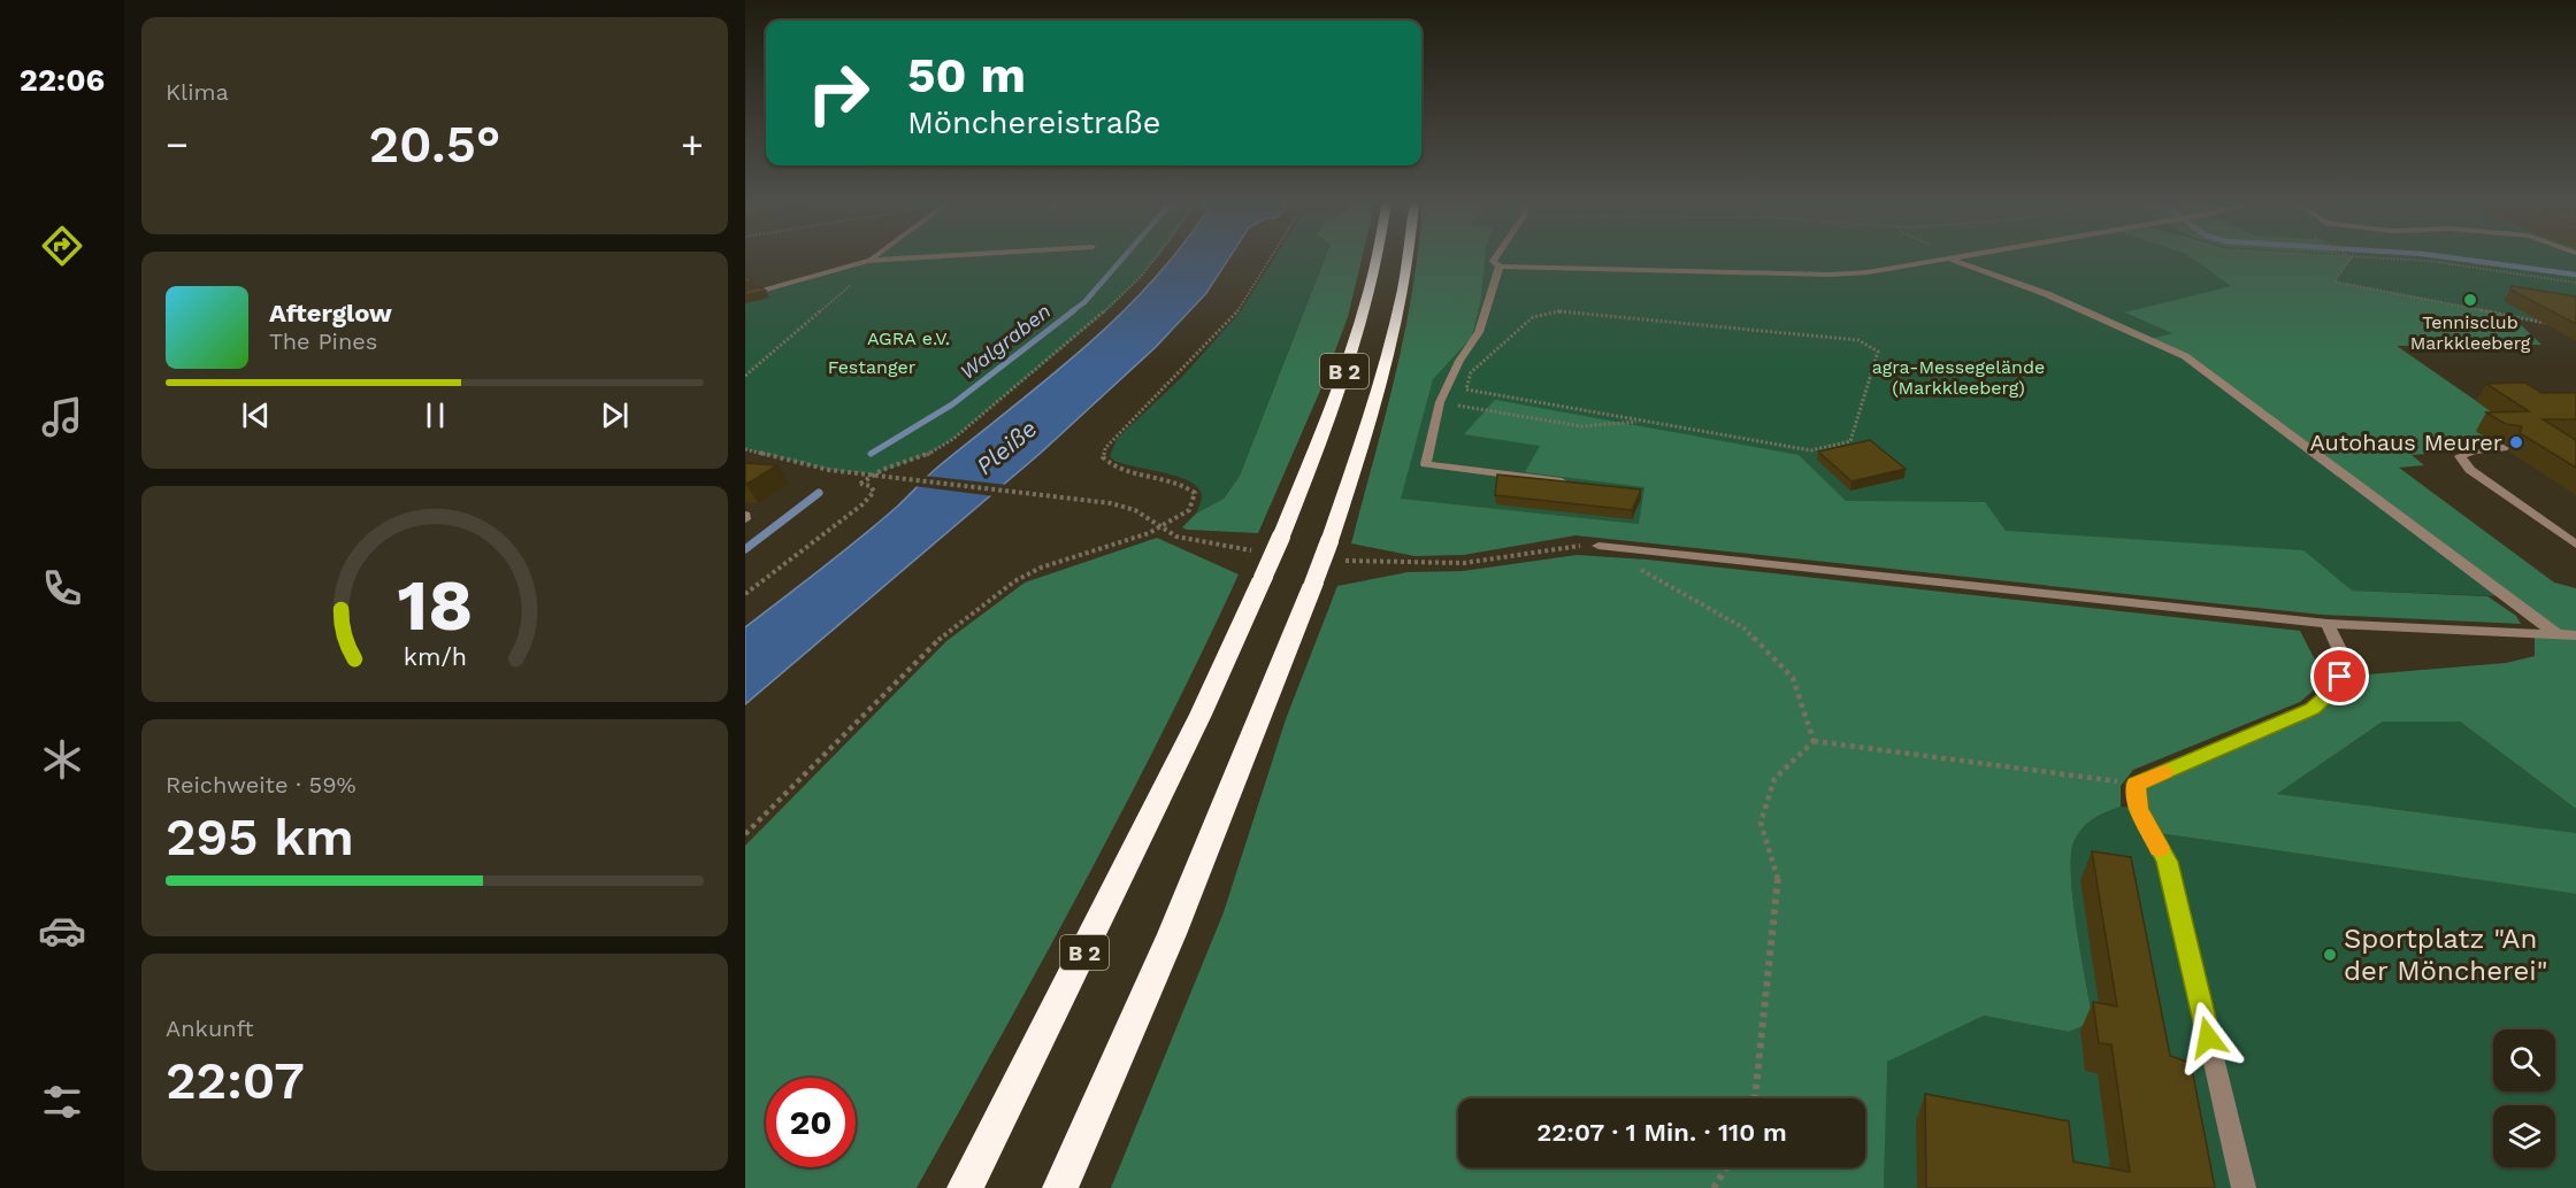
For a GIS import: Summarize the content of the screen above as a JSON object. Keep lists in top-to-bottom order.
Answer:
{
  "streets": {
    "highway": ["B 2"]
  },
  "water": ["Walgraben", "Pleiße"],
  "parks": ["AGRA e.V.", "Festanger", "agra-Messegelände (Markkleeberg)"],
  "places": ["Tennisclub Markkleeberg", "Autohaus Meurer", "Sportplatz \"An der Möncherei\""],
  "page": {
    "tabs": "22:06",
    "tile": [
      "Klima",
      ["Reichweite · 59%", "295 km"],
      ["Ankunft", "22:07"]
    ],
    "turn": ["50 m", "Mönchereistraße"],
    "heat": ["−", "20.5°", "+"],
    "song": ["Afterglow", "The Pines"],
    "limit": "20",
    "trip": "22:07 · 1 Min. · 110 m",
    "gauge": ["18", "km/h"]
  }
}
